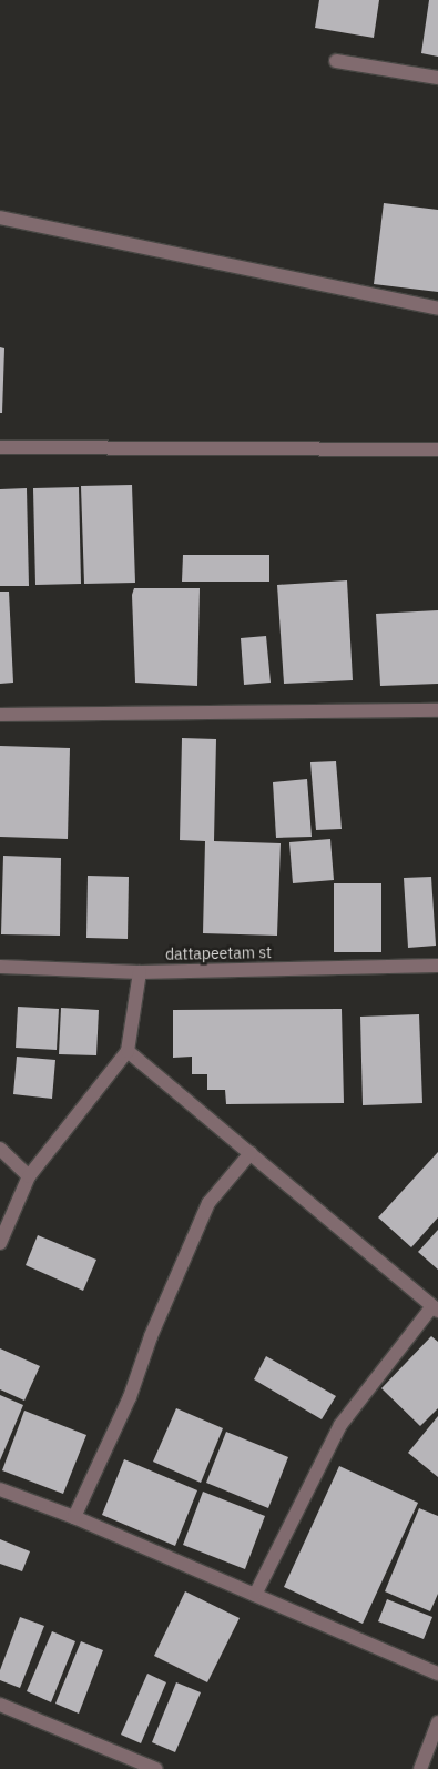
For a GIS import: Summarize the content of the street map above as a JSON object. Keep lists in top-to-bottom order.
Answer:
{
  "streets": {
    "street": ["dattapeetam st"]
  }
}
